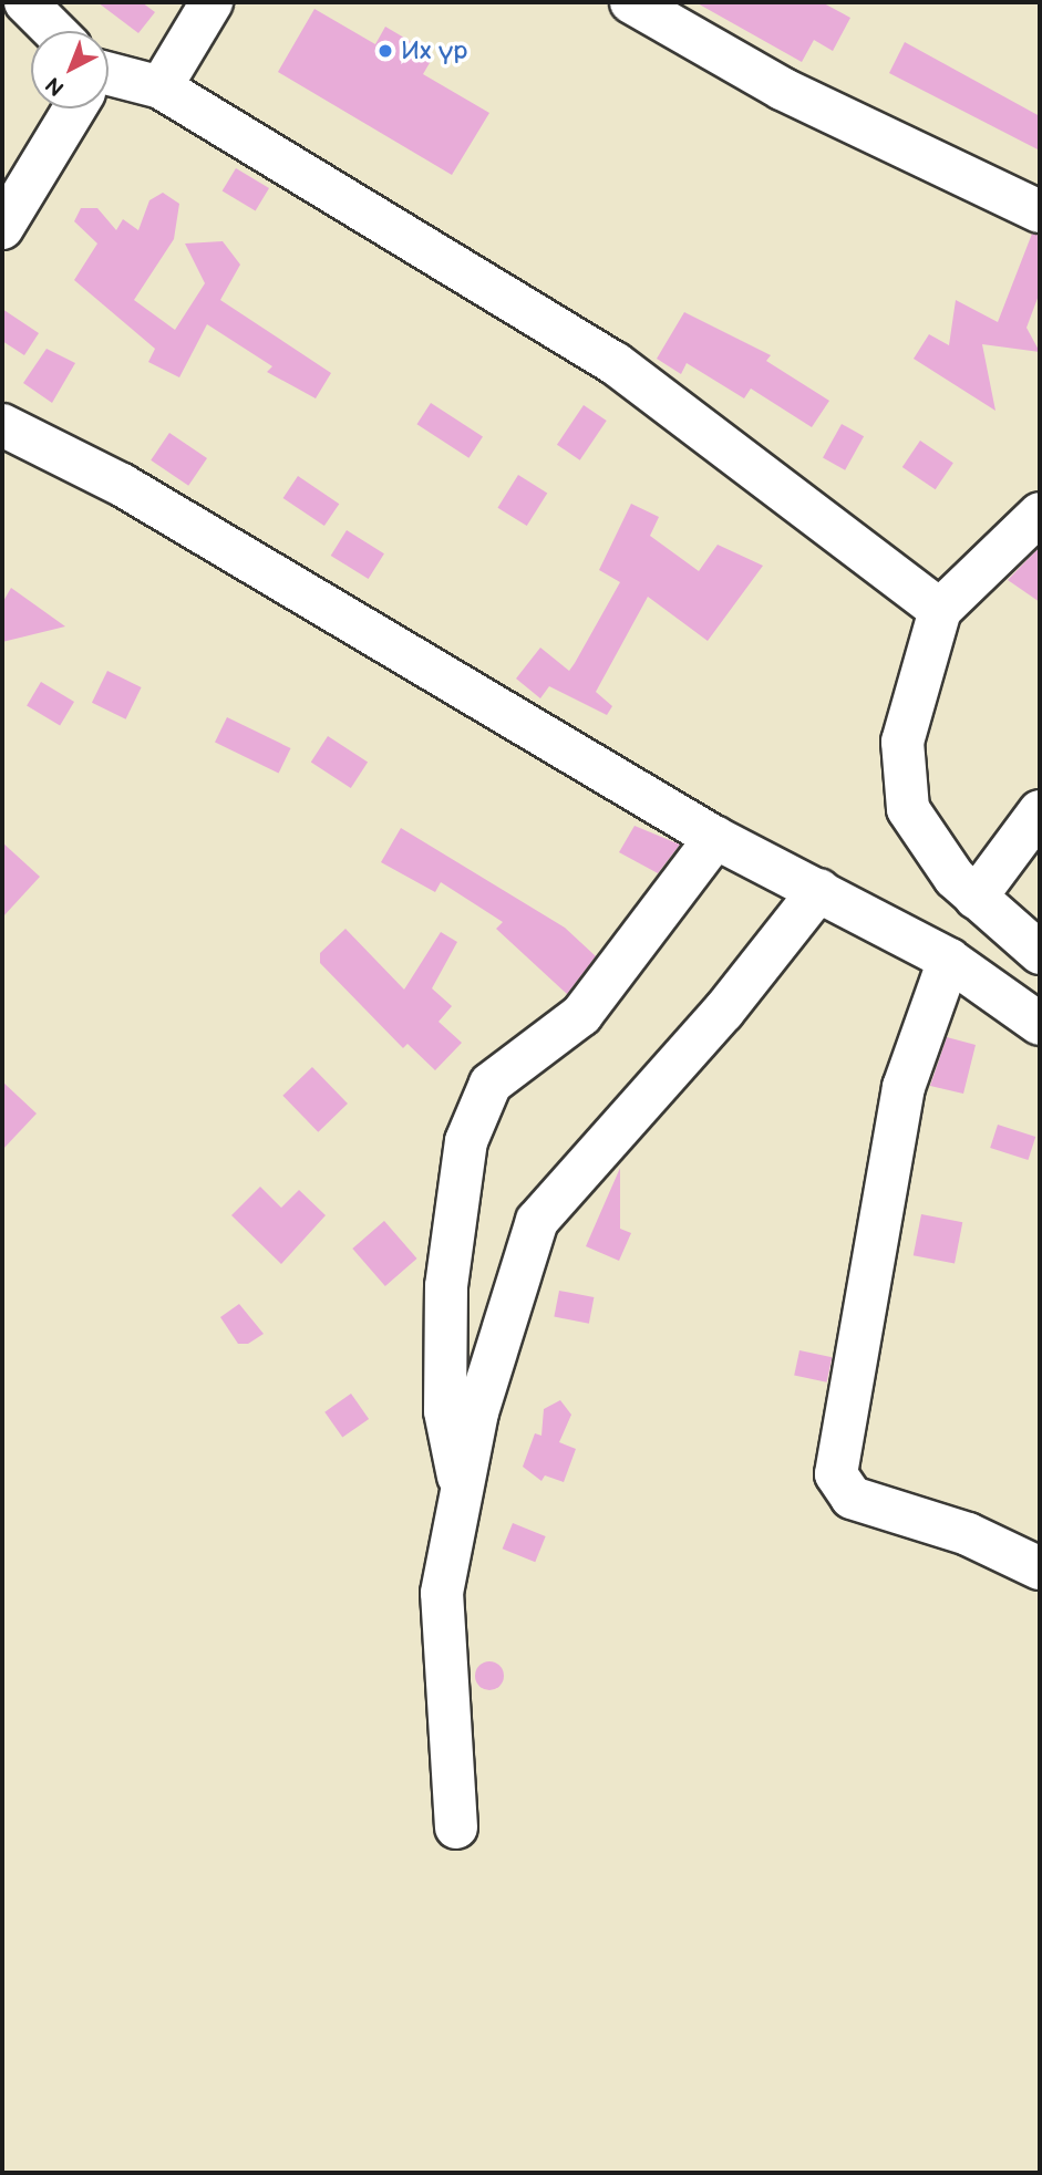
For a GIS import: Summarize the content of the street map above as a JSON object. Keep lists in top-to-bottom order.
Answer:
{
  "places": ["Их үр"],
  "north": "bottom left"
}
